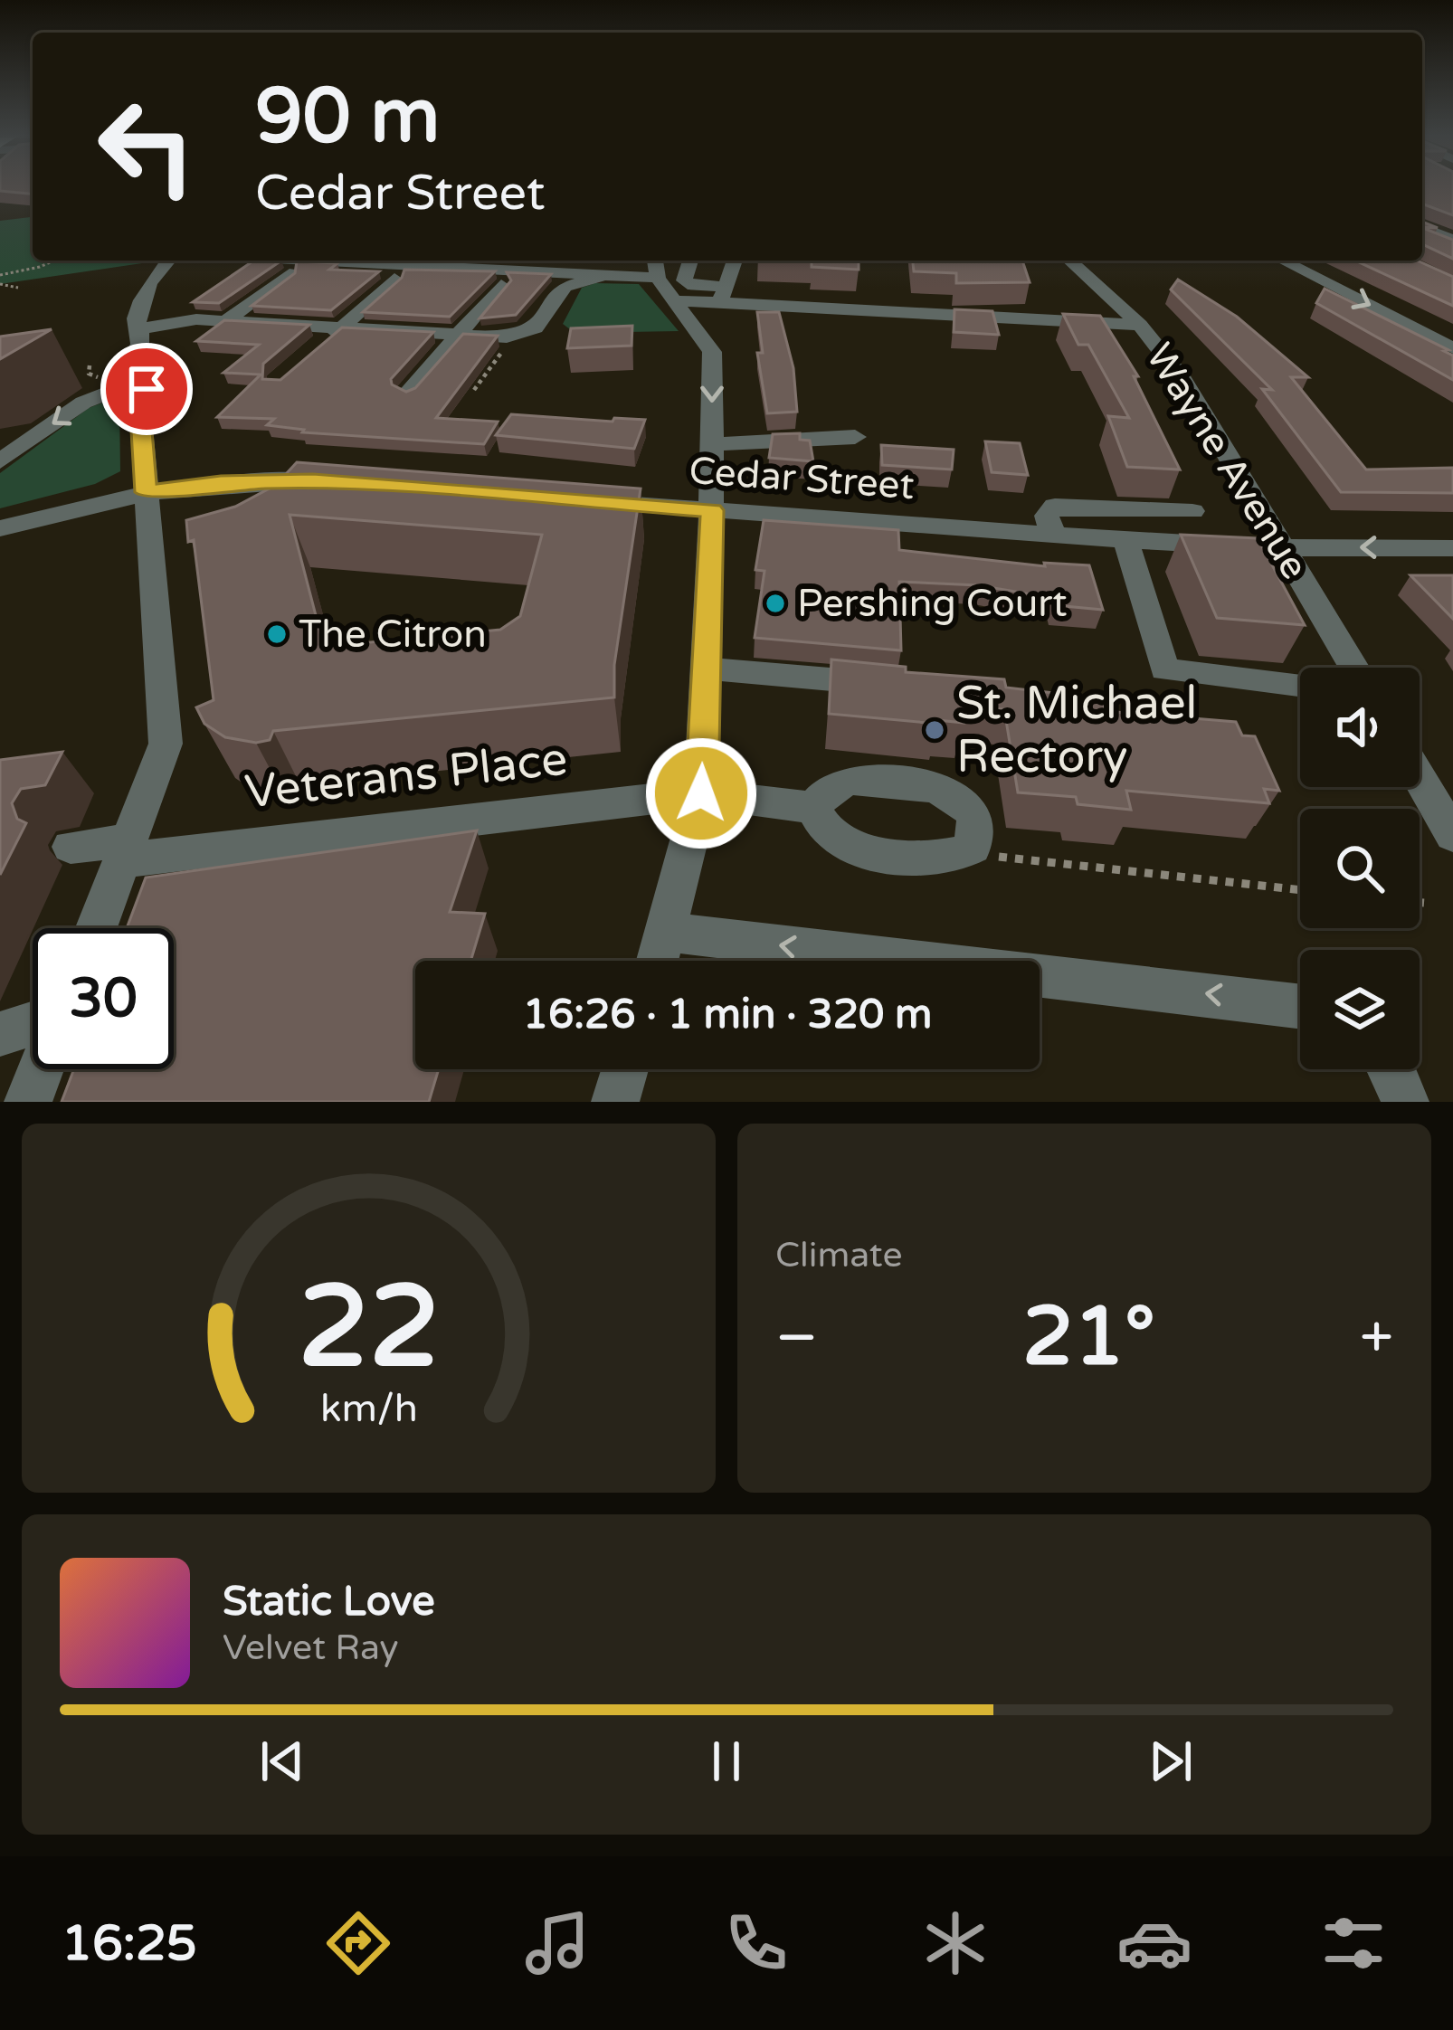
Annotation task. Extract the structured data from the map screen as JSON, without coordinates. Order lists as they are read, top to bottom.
{
  "streets": {
    "street": ["Wayne Avenue", "Cedar Street", "Veterans Place"]
  },
  "crossings": [
    ["Wayne Avenue", "Cedar Street"]
  ],
  "places": ["Pershing Court", "The Citron", "St. Michael Rectory"],
  "page": {
    "turn": ["90 m", "Cedar Street"],
    "limit": "30",
    "trip": "16:26 · 1 min · 320 m",
    "tile": "Climate",
    "heat": ["−", "21°", "+"],
    "song": ["Static Love", "Velvet Ray"],
    "tabs": "16:25",
    "gauge": ["22", "km/h"]
  }
}
